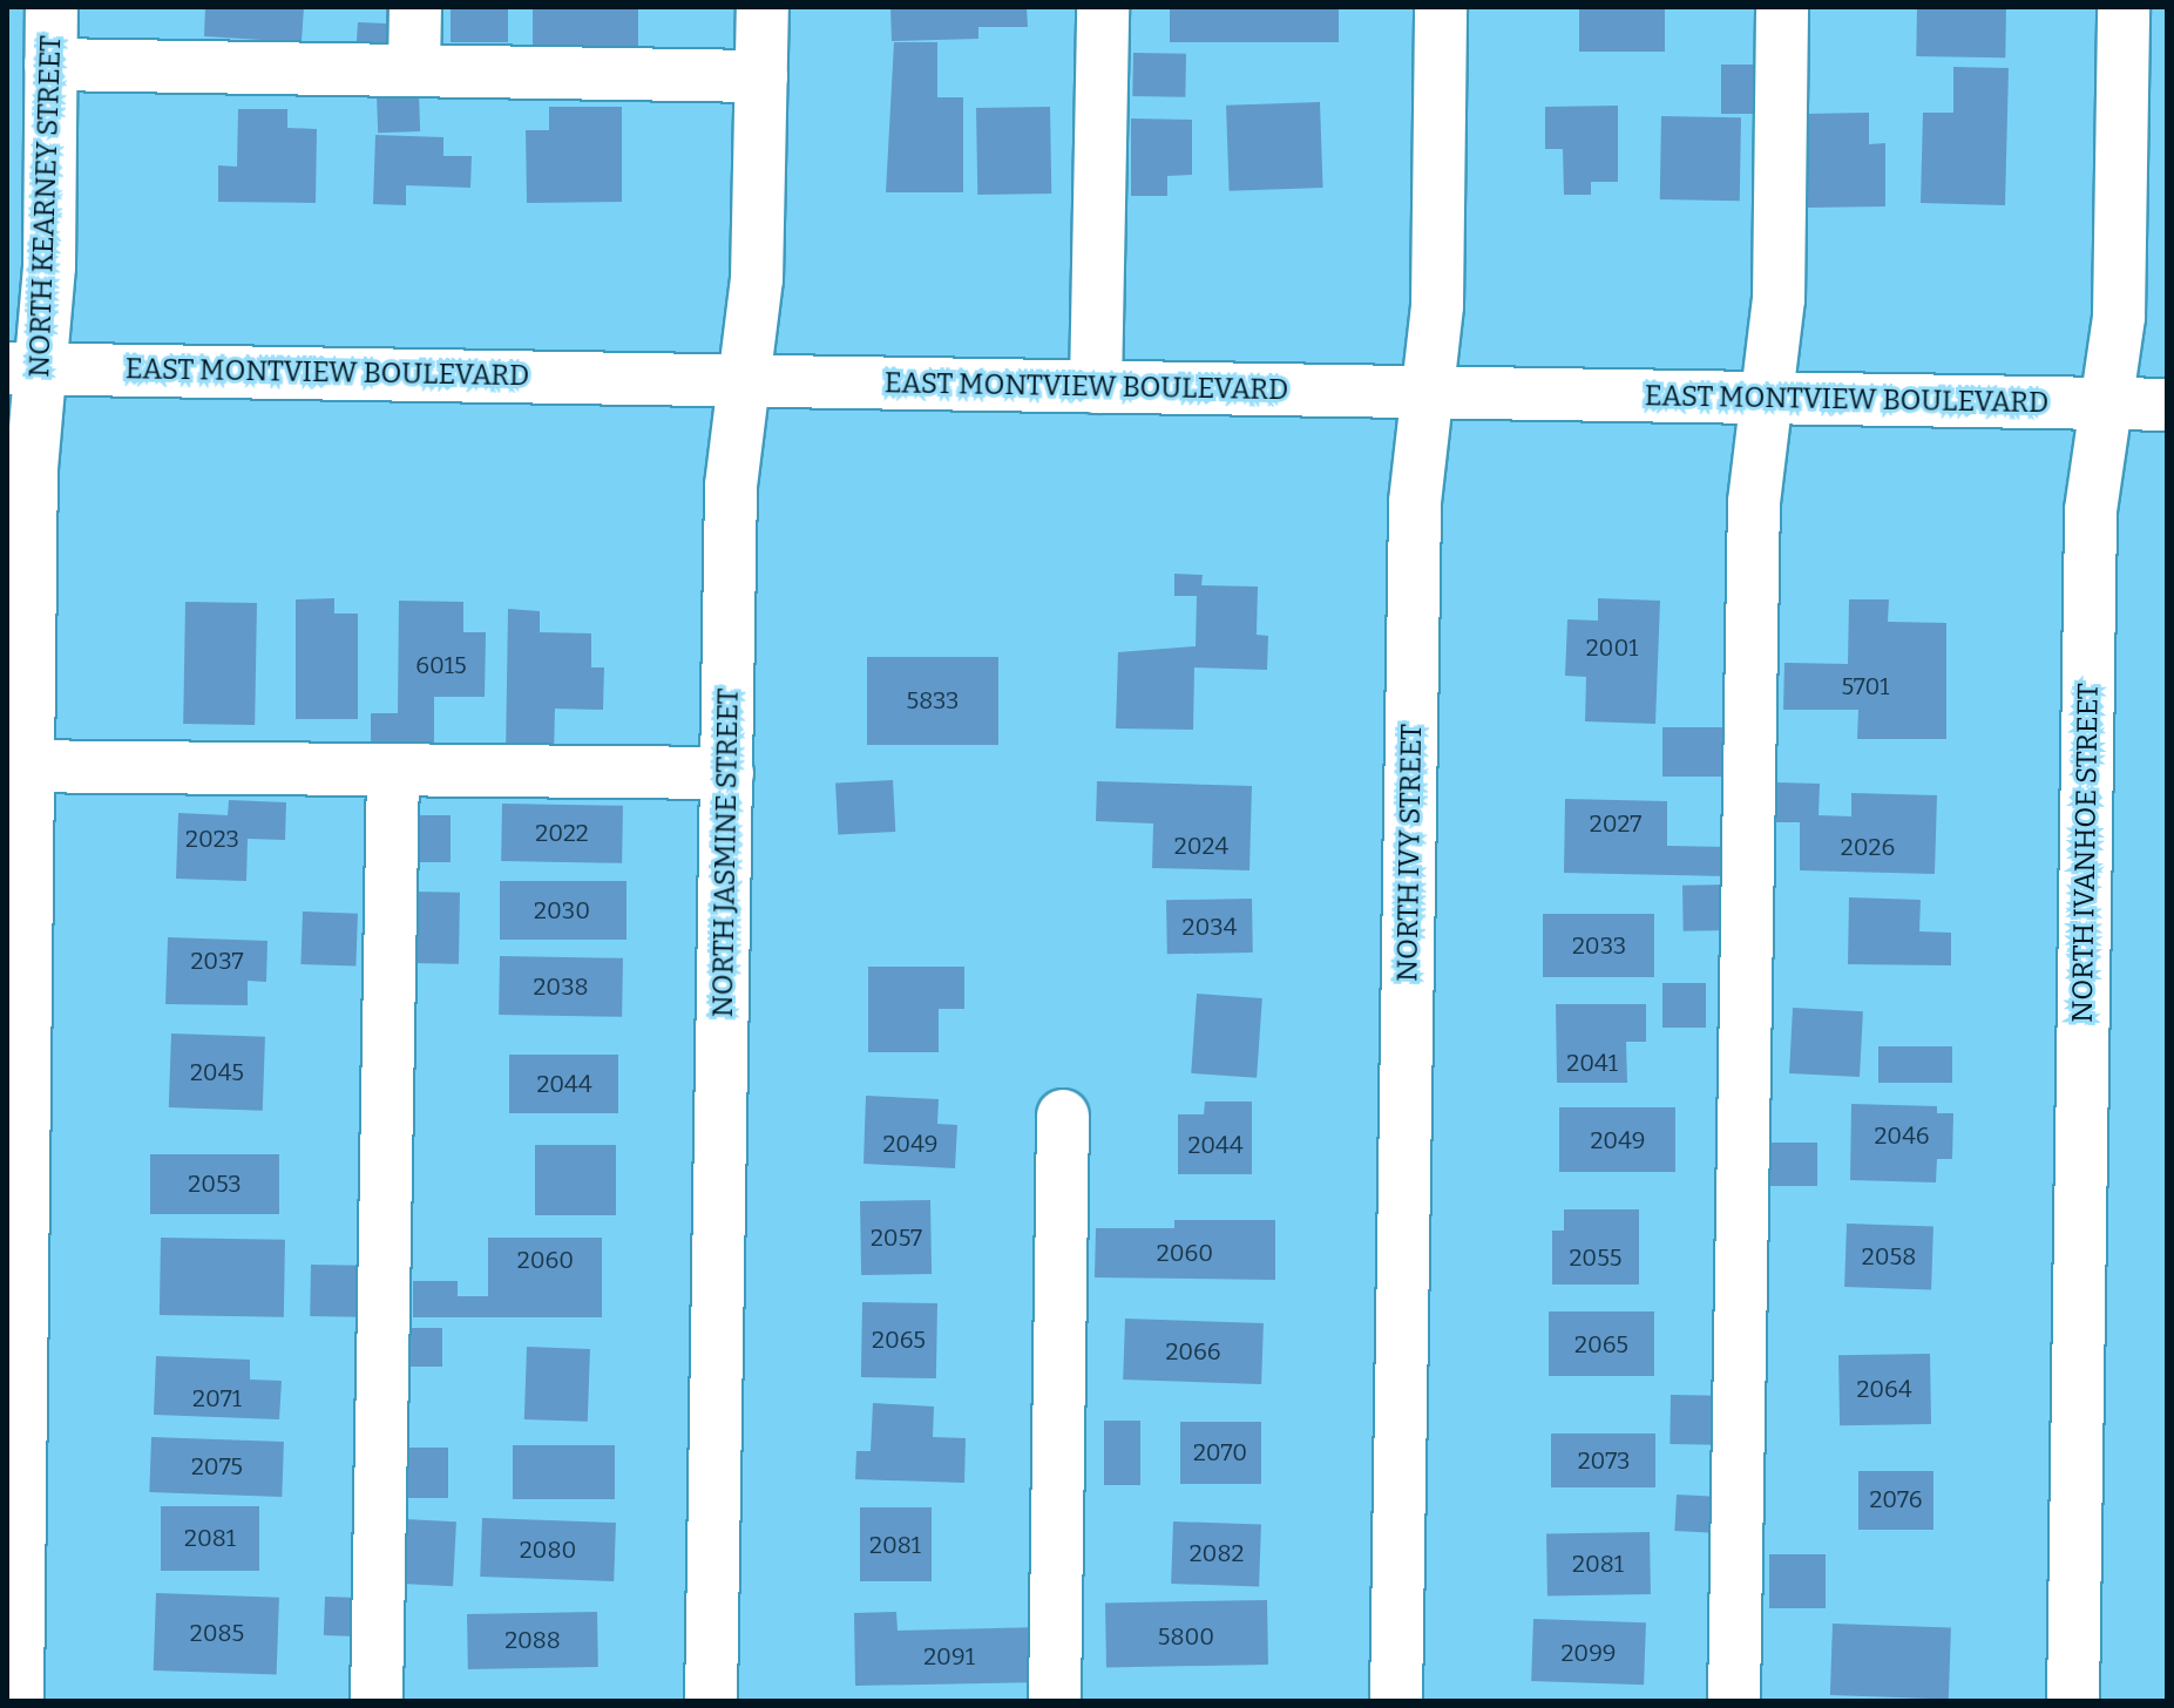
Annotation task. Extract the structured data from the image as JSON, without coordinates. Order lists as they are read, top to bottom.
{
  "streets": {
    "street": [
      "NORTH KEARNEY STREET",
      "EAST MONTVIEW BOULEVARD",
      "NORTH JASMINE STREET",
      "NORTH IVY STREET",
      "NORTH IVANHOE STREET"
    ]
  },
  "crossings": [
    ["NORTH KEARNEY STREET", "EAST MONTVIEW BOULEVARD"],
    ["EAST MONTVIEW BOULEVARD", "NORTH JASMINE STREET"],
    ["EAST MONTVIEW BOULEVARD", "NORTH IVY STREET"],
    ["EAST MONTVIEW BOULEVARD", "NORTH IVANHOE STREET"]
  ],
  "house_numbers": [
    "2001",
    "6015",
    "5701",
    "5833",
    "2027",
    "2022",
    "2023",
    "2024",
    "2026",
    "2030",
    "2034",
    "2033",
    "2037",
    "2038",
    "2041",
    "2045",
    "2044",
    "2046",
    "2049",
    "2049",
    "2044",
    "2053",
    "2057",
    "2060",
    "2058",
    "2055",
    "2060",
    "2065",
    "2065",
    "2066",
    "2064",
    "2071",
    "2070",
    "2073",
    "2075",
    "2076",
    "2081",
    "2081",
    "2080",
    "2082",
    "2081",
    "2085",
    "5800",
    "2088",
    "2099",
    "2091"
  ]
}
